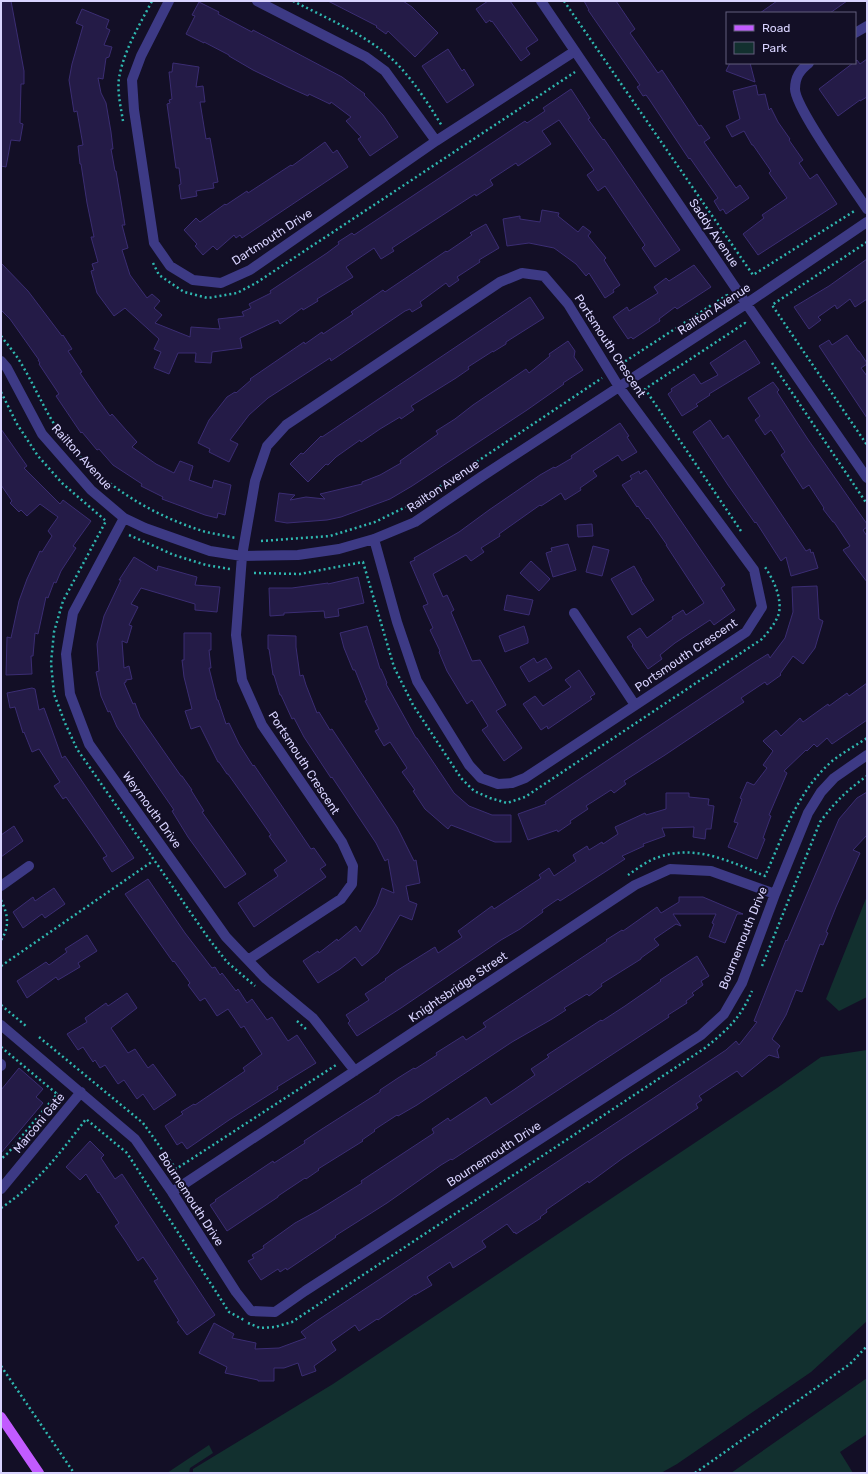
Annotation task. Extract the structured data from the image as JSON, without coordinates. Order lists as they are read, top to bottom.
{
  "streets": {
    "street": [
      "Saddy Avenue",
      "Dartmouth Drive",
      "Railton Avenue",
      "Portsmouth Crescent",
      "Weymouth Drive",
      "Bournemouth Drive",
      "Knightsbridge Street",
      "Marconi Gate"
    ]
  },
  "crossings": [
    ["Saddy Avenue", "Dartmouth Drive"],
    ["Saddy Avenue", "Railton Avenue"],
    ["Railton Avenue", "Portsmouth Crescent"],
    ["Railton Avenue", "Weymouth Drive"],
    ["Portsmouth Crescent", "Weymouth Drive"],
    ["Weymouth Drive", "Knightsbridge Street"],
    ["Bournemouth Drive", "Knightsbridge Street"],
    ["Bournemouth Drive", "Marconi Gate"]
  ],
  "legend": ["Road", "Park"]
}
